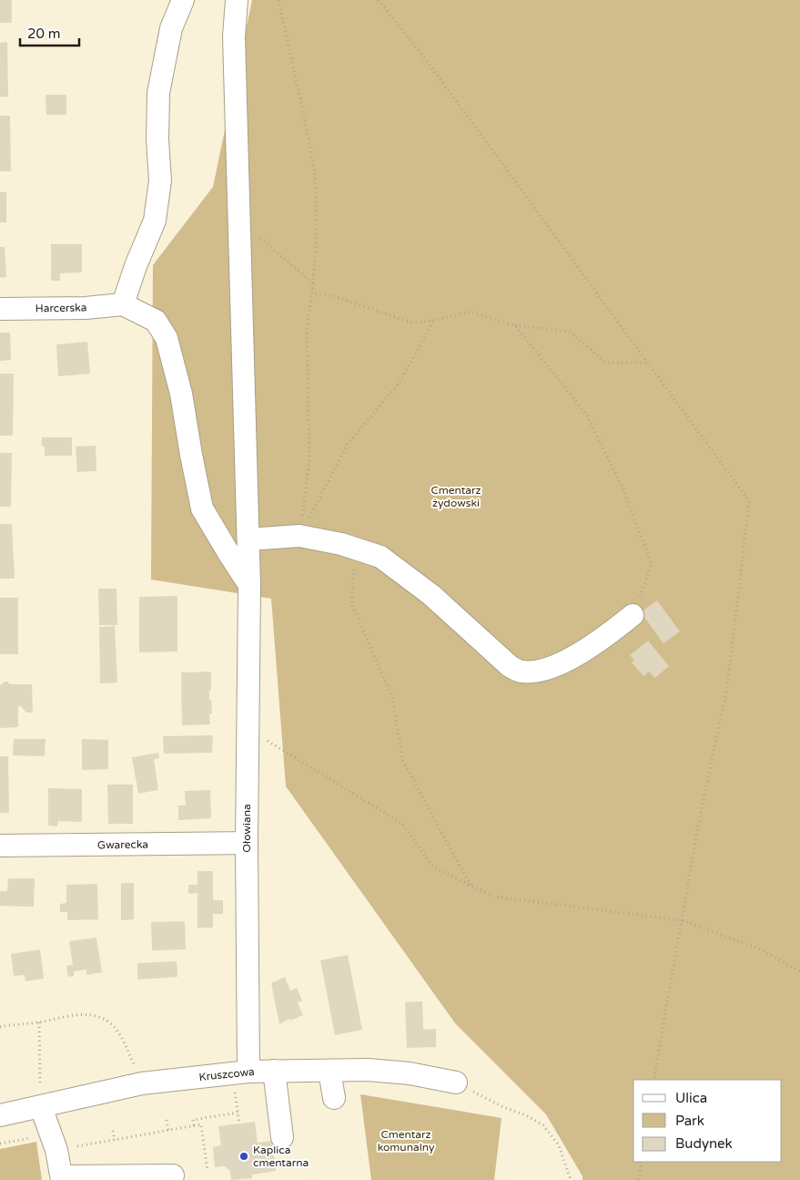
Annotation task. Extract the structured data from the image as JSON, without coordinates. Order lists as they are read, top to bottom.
{
  "streets": {
    "street": [
      "Harcerska",
      "Ołowiana",
      "Gwarecka",
      "Kruszcowa"
    ]
  },
  "crossings": [
    ["Ołowiana", "Gwarecka"],
    ["Ołowiana", "Kruszcowa"]
  ],
  "parks": ["Cmentarz żydowski", "Cmentarz komunalny"],
  "places": ["Kaplica cmentarna"],
  "legend": ["Ulica", "Park", "Budynek"],
  "scale_bar": "20 m"
}
